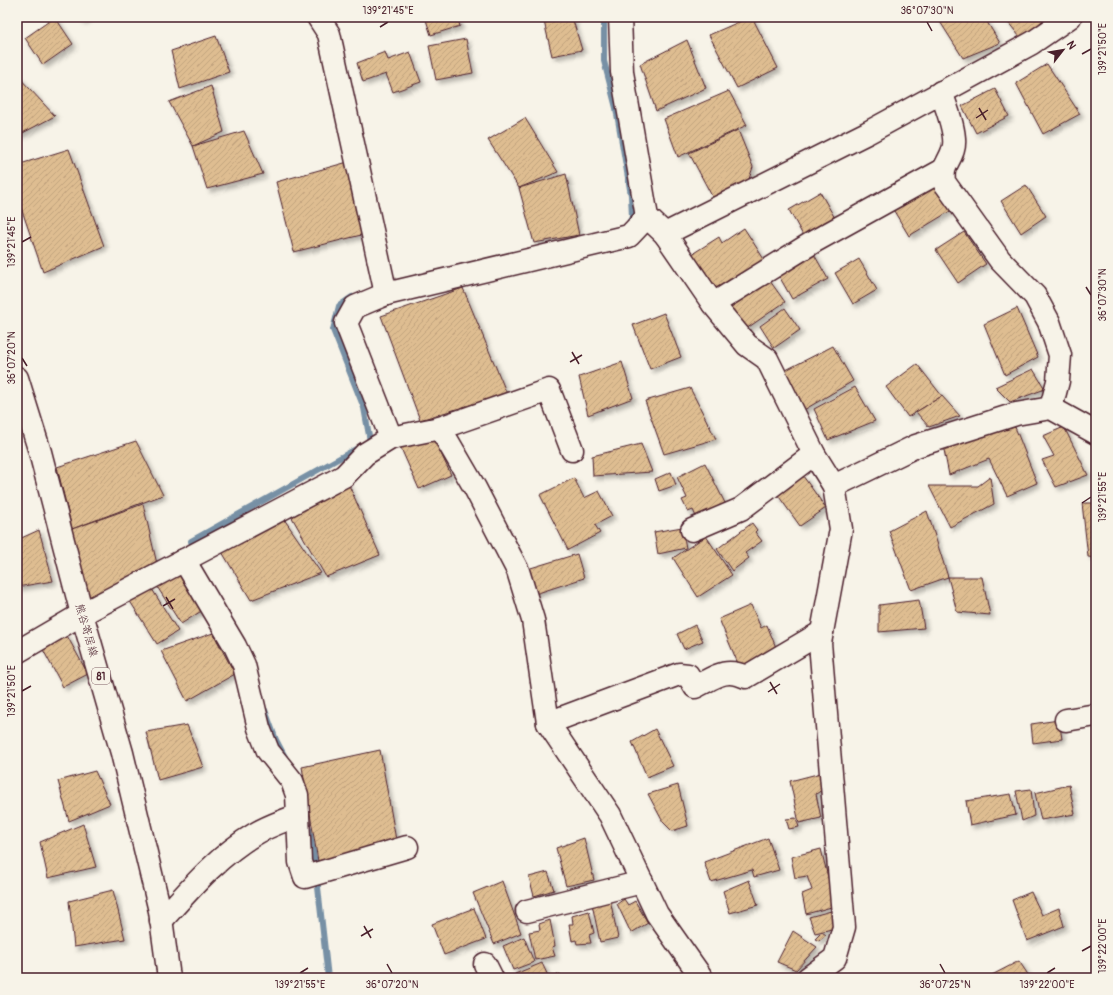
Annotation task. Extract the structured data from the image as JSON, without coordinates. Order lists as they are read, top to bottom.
{
  "streets": {
    "street": ["熊谷寄居線", "81"]
  },
  "north": "top right",
  "coordinates": [
    "139°21'45\"E",
    "36°07'30\"N",
    "139°21'50\"E",
    "36°07'20\"N",
    "139°21'55\"E",
    "139°22'00\"E",
    "36°07'25\"N"
  ]
}
